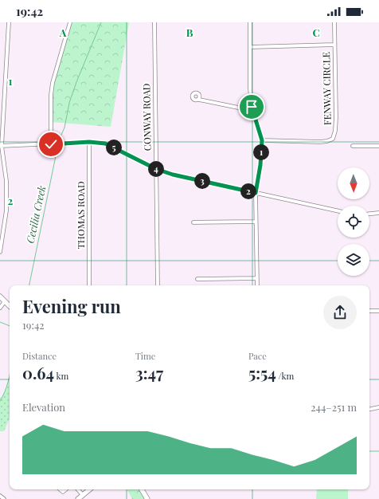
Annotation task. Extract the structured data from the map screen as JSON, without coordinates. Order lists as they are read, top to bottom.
{
  "streets": {
    "street": ["FENWAY CIRCLE", "CONWAY ROAD", "THOMAS ROAD"]
  },
  "water": ["Cecilia Creek"],
  "north": "bottom",
  "page": {
    "status": "19:42",
    "pins": [
      "5",
      "1",
      "4",
      "3",
      "2"
    ],
    "heading": ["Evening run", "19:42"],
    "stats": [
      ["Distance", "0.64 km"],
      ["Time", "3:47"],
      ["Pace", "5:54 /km"]
    ],
    "chart": ["Elevation", "244–251 m"]
  },
  "grid": {
    "columns": ["A", "B", "C"],
    "rows": ["1", "2"]
  }
}
